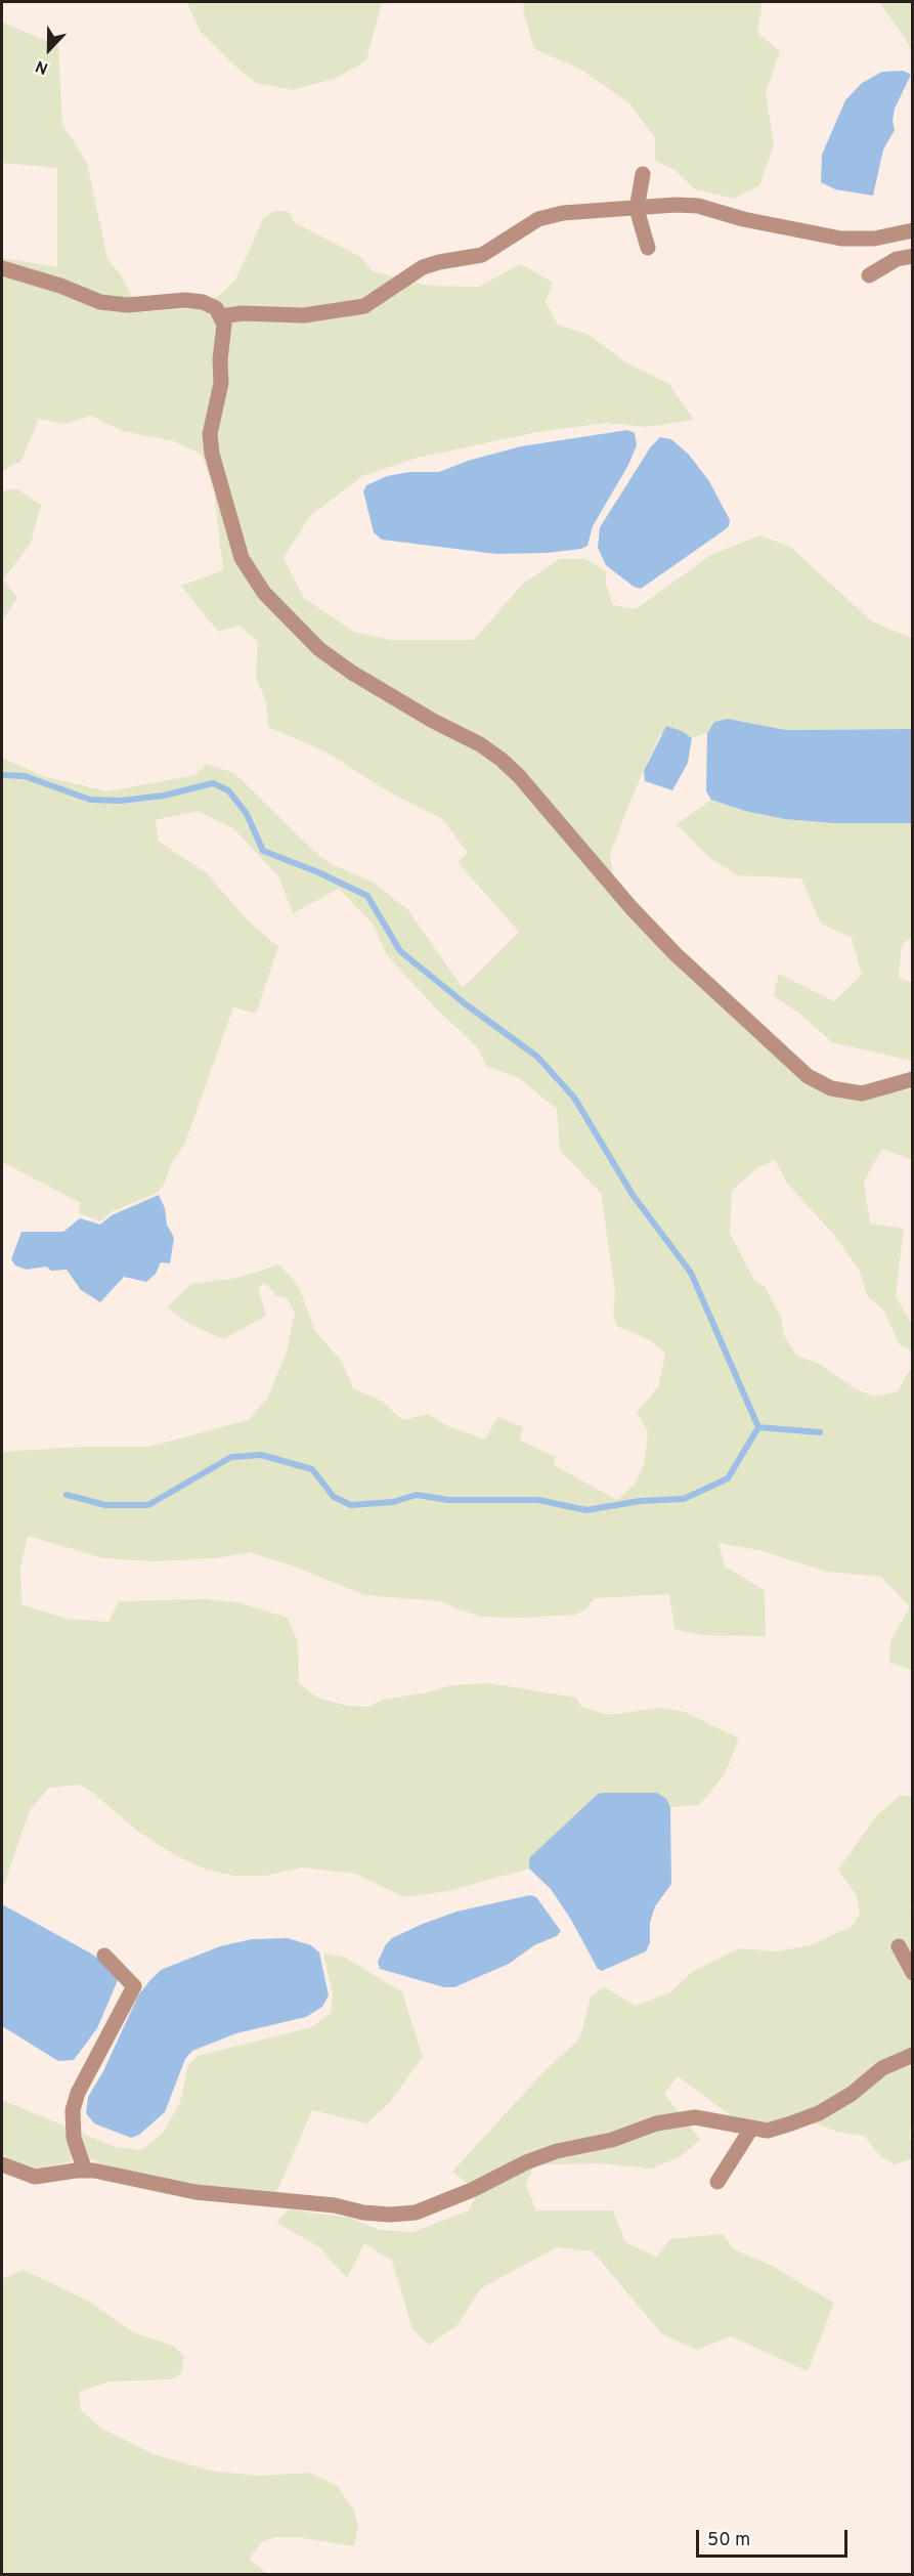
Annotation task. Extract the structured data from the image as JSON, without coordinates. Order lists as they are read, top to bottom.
{
  "scale_bar": "50 m",
  "north": "bottom"
}
